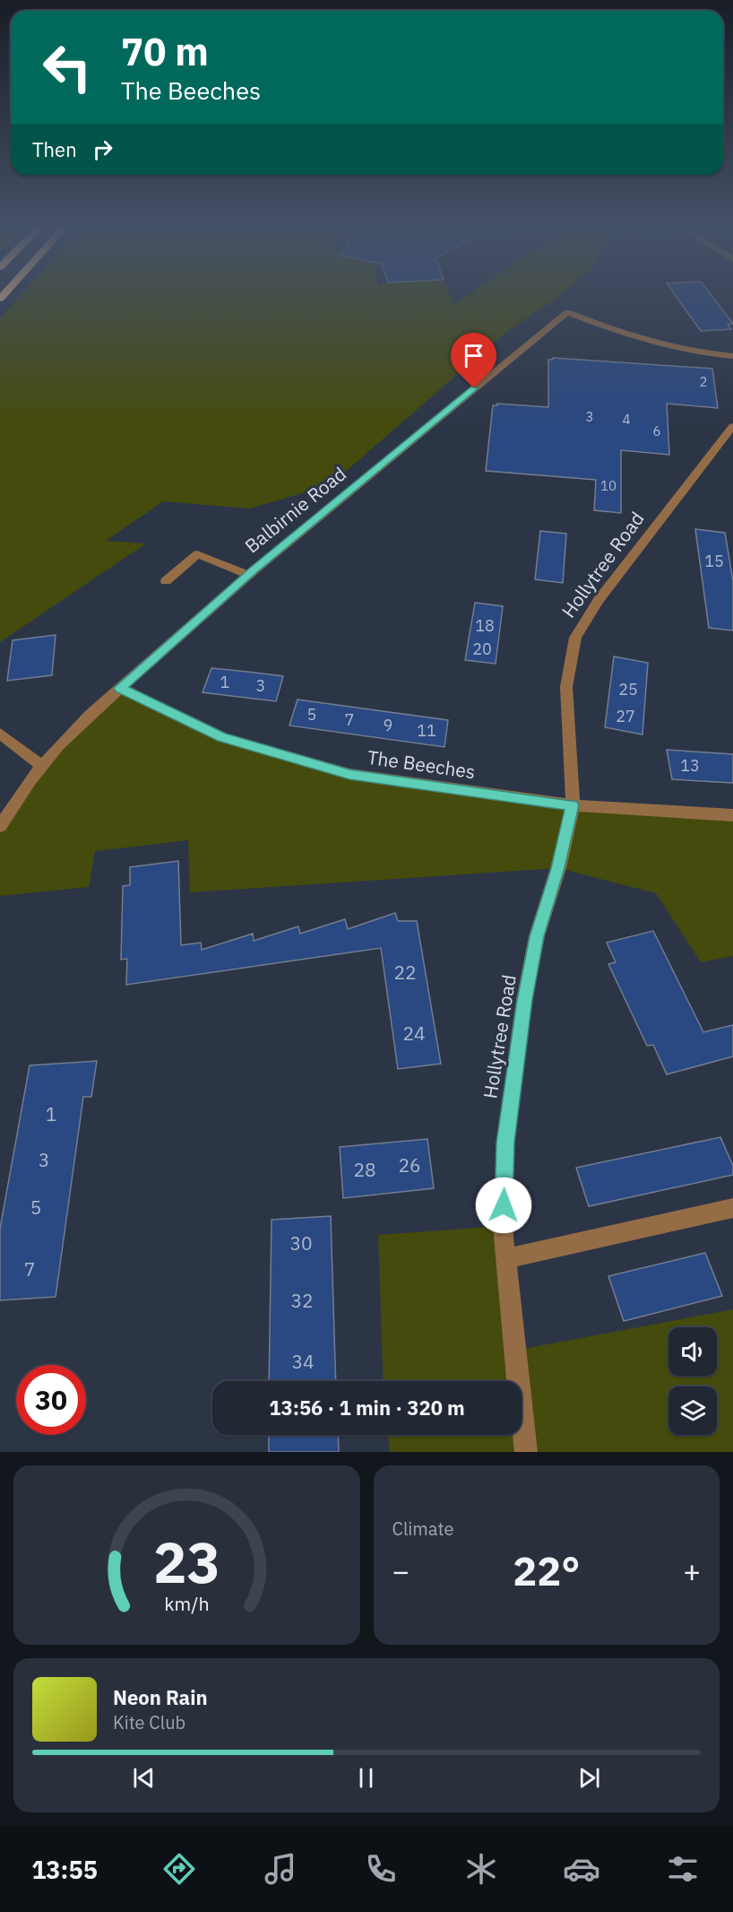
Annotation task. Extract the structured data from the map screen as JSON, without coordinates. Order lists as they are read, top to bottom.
{
  "streets": {
    "street": ["Balbirnie Road", "Hollytree Road", "The Beeches"]
  },
  "crossings": [
    ["Balbirnie Road", "The Beeches"],
    ["Hollytree Road", "The Beeches"]
  ],
  "house_numbers": [
    "2",
    "3",
    "4",
    "6",
    "10",
    "15",
    "18",
    "20",
    "1",
    "3",
    "25",
    "5",
    "27",
    "7",
    "9",
    "11",
    "13",
    "22",
    "24",
    "1",
    "3",
    "26",
    "28",
    "5",
    "30",
    "7",
    "32",
    "34"
  ],
  "page": {
    "turn": ["70 m", "The Beeches"],
    "then": "Then",
    "limit": "30",
    "trip": "13:56 · 1 min · 320 m",
    "tile": "Climate",
    "heat": ["−", "22°", "+"],
    "song": ["Neon Rain", "Kite Club"],
    "tabs": "13:55",
    "gauge": ["23", "km/h"]
  }
}
